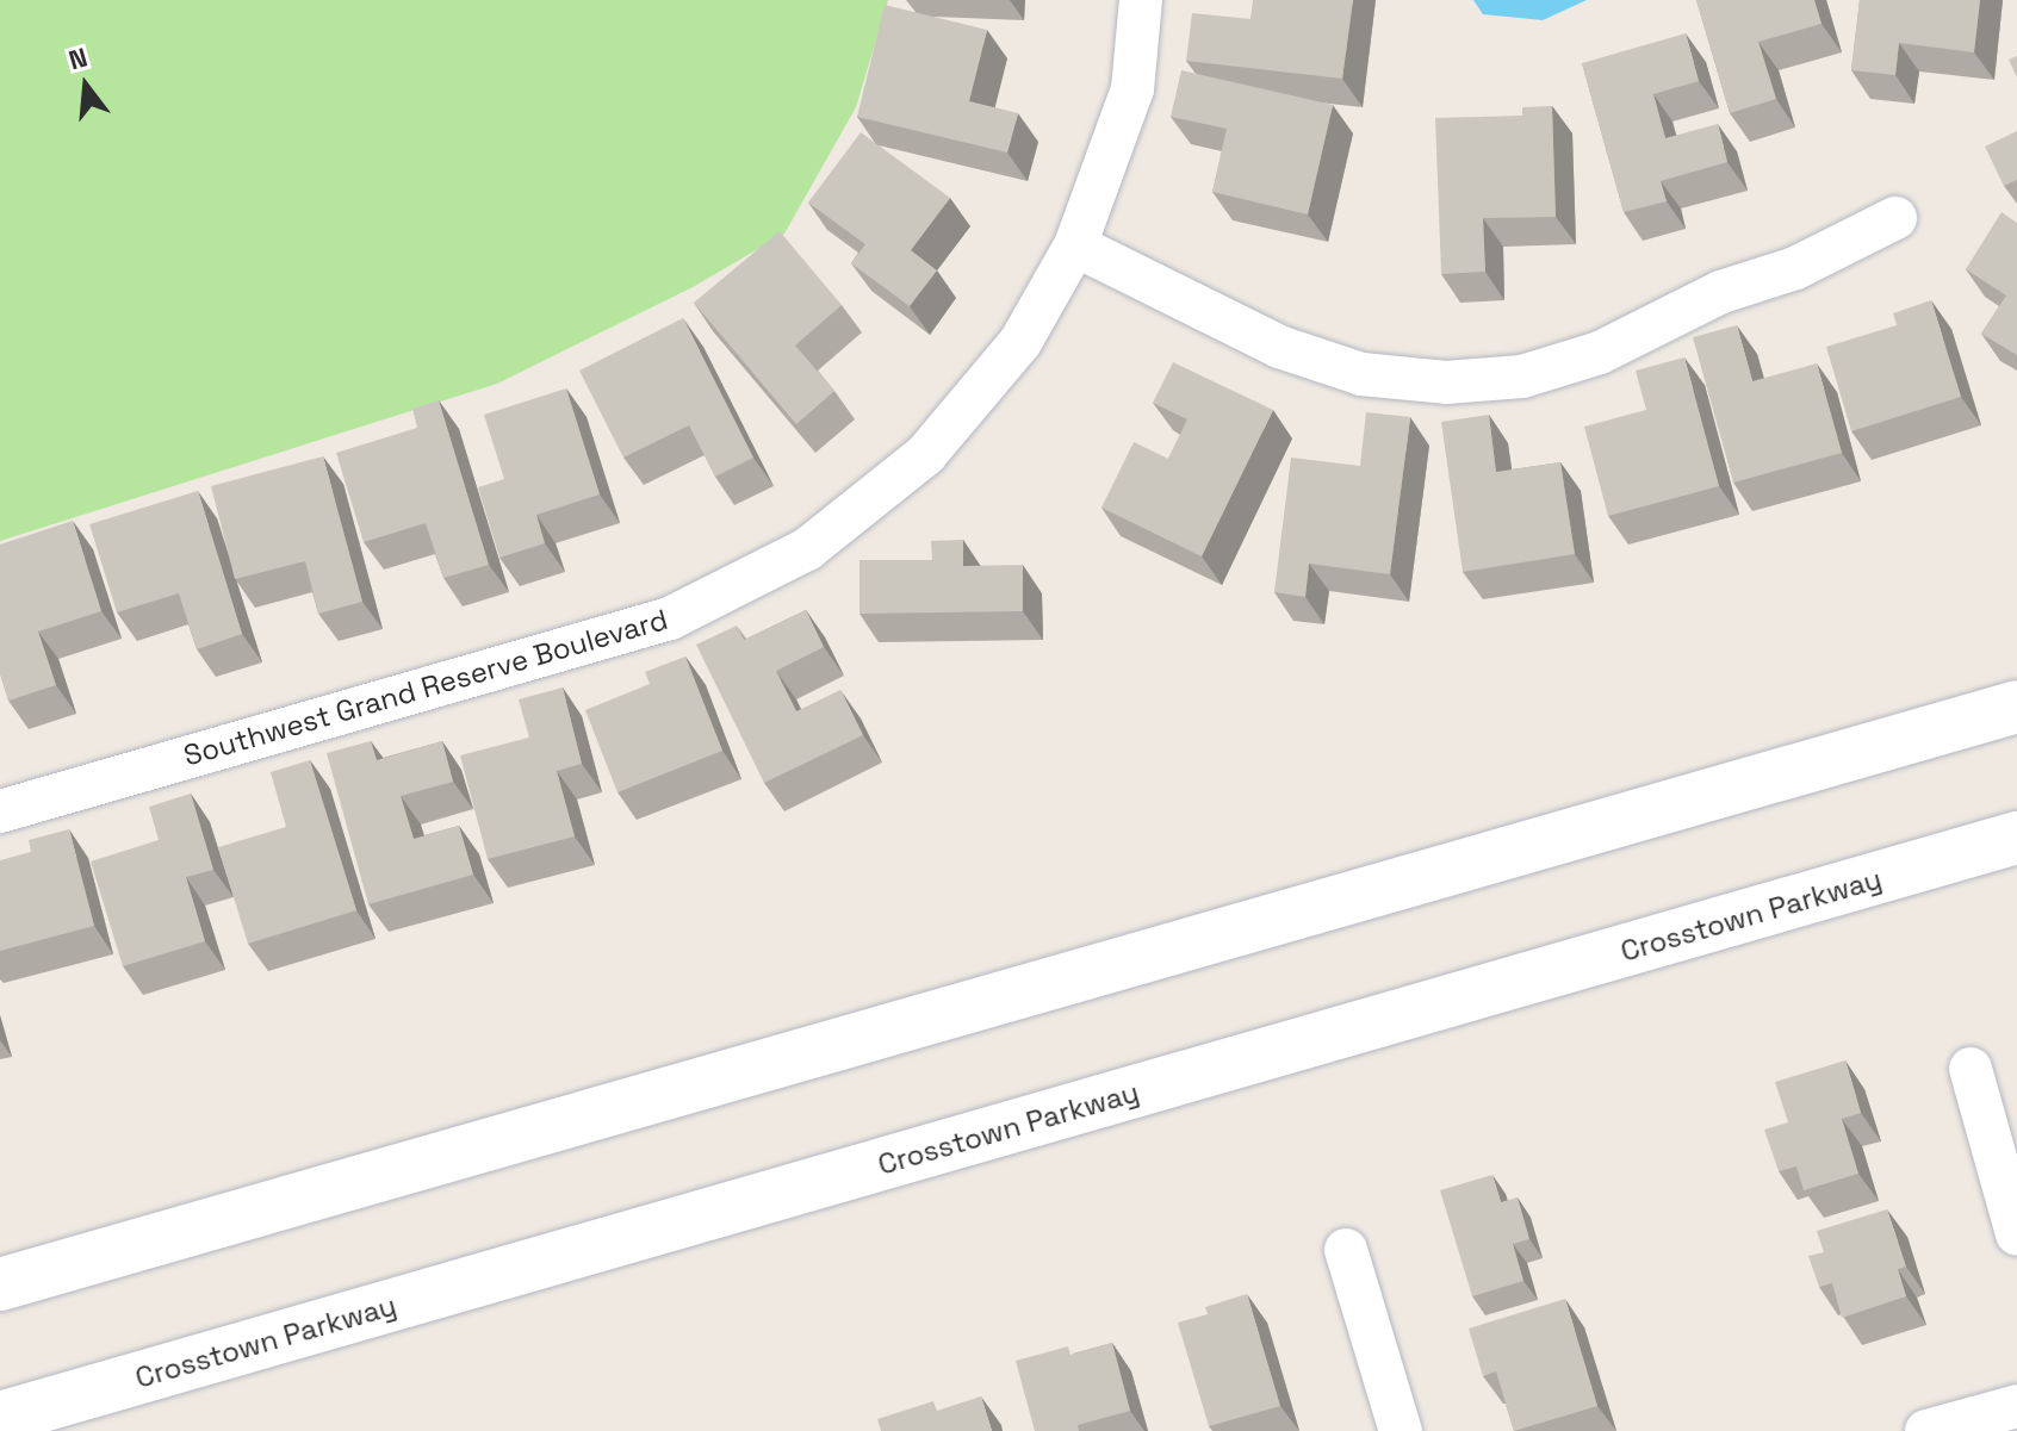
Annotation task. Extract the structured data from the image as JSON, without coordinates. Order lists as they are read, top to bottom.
{
  "streets": {
    "main road": ["Crosstown Parkway"],
    "street": ["Southwest Grand Reserve Boulevard"]
  },
  "north": "top"
}
